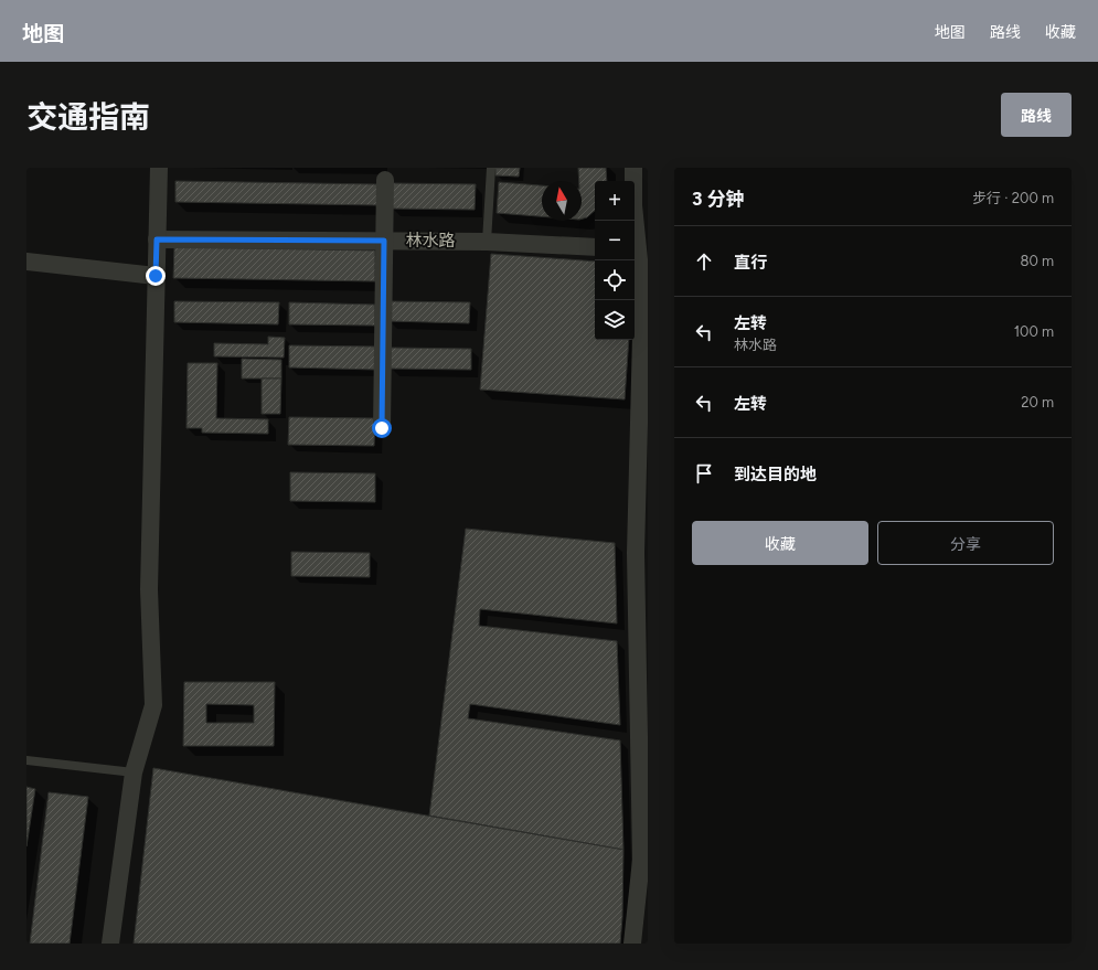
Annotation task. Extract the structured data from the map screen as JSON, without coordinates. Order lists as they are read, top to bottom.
{
  "streets": {
    "street": ["林水路"]
  },
  "north": "top",
  "page": {
    "header": "地图",
    "nav": ["地图", "路线", "收藏"],
    "title": "交通指南",
    "buttons": [
      "路线",
      ["收藏", "分享"]
    ],
    "heading": ["3 分钟", "步行 · 200 m"],
    "map_buttons": ["+", "−"],
    "list": [
      ["直行", "80 m"],
      ["左转", "林水路", "100 m"],
      ["左转", "20 m"],
      "到达目的地"
    ]
  }
}
